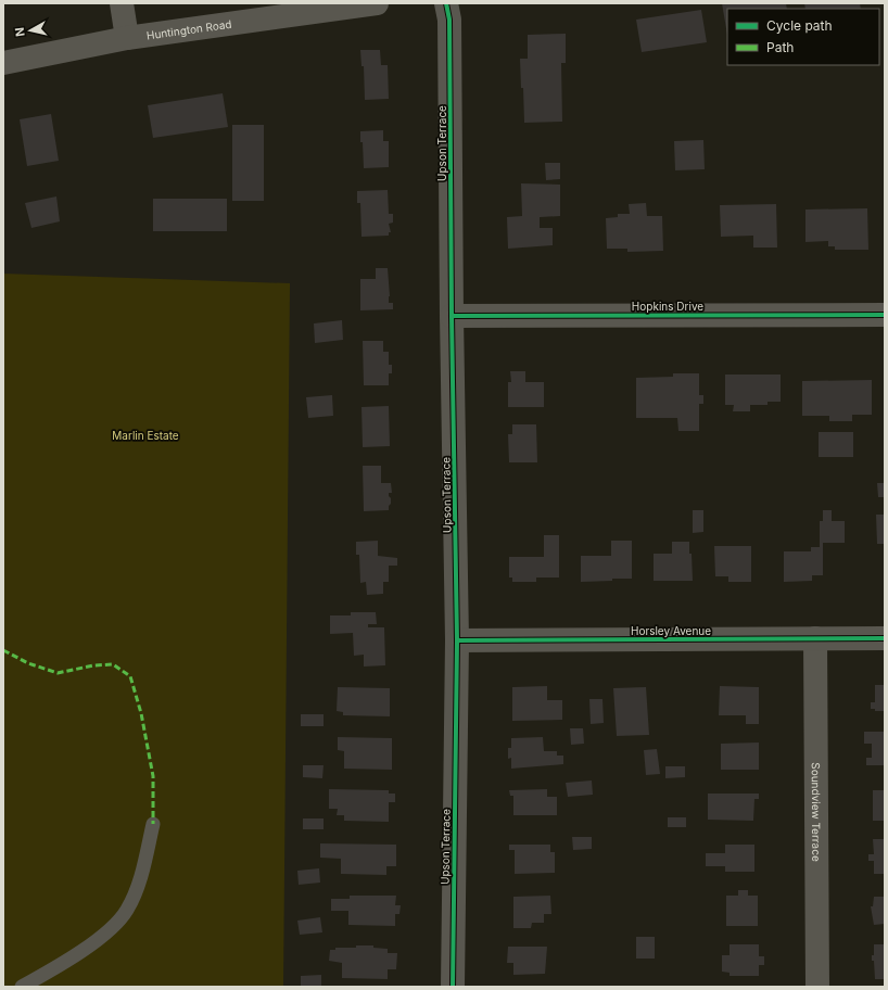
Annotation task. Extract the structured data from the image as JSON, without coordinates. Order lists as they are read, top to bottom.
{
  "streets": {
    "street": [
      "Huntington Road",
      "Upson Terrace",
      "Hopkins Drive",
      "Horsley Avenue",
      "Soundview Terrace"
    ]
  },
  "crossings": [
    ["Upson Terrace", "Hopkins Drive"],
    ["Upson Terrace", "Horsley Avenue"],
    ["Horsley Avenue", "Soundview Terrace"]
  ],
  "parks": ["Marlin Estate"],
  "legend": ["Cycle path", "Path"],
  "north": "left"
}
